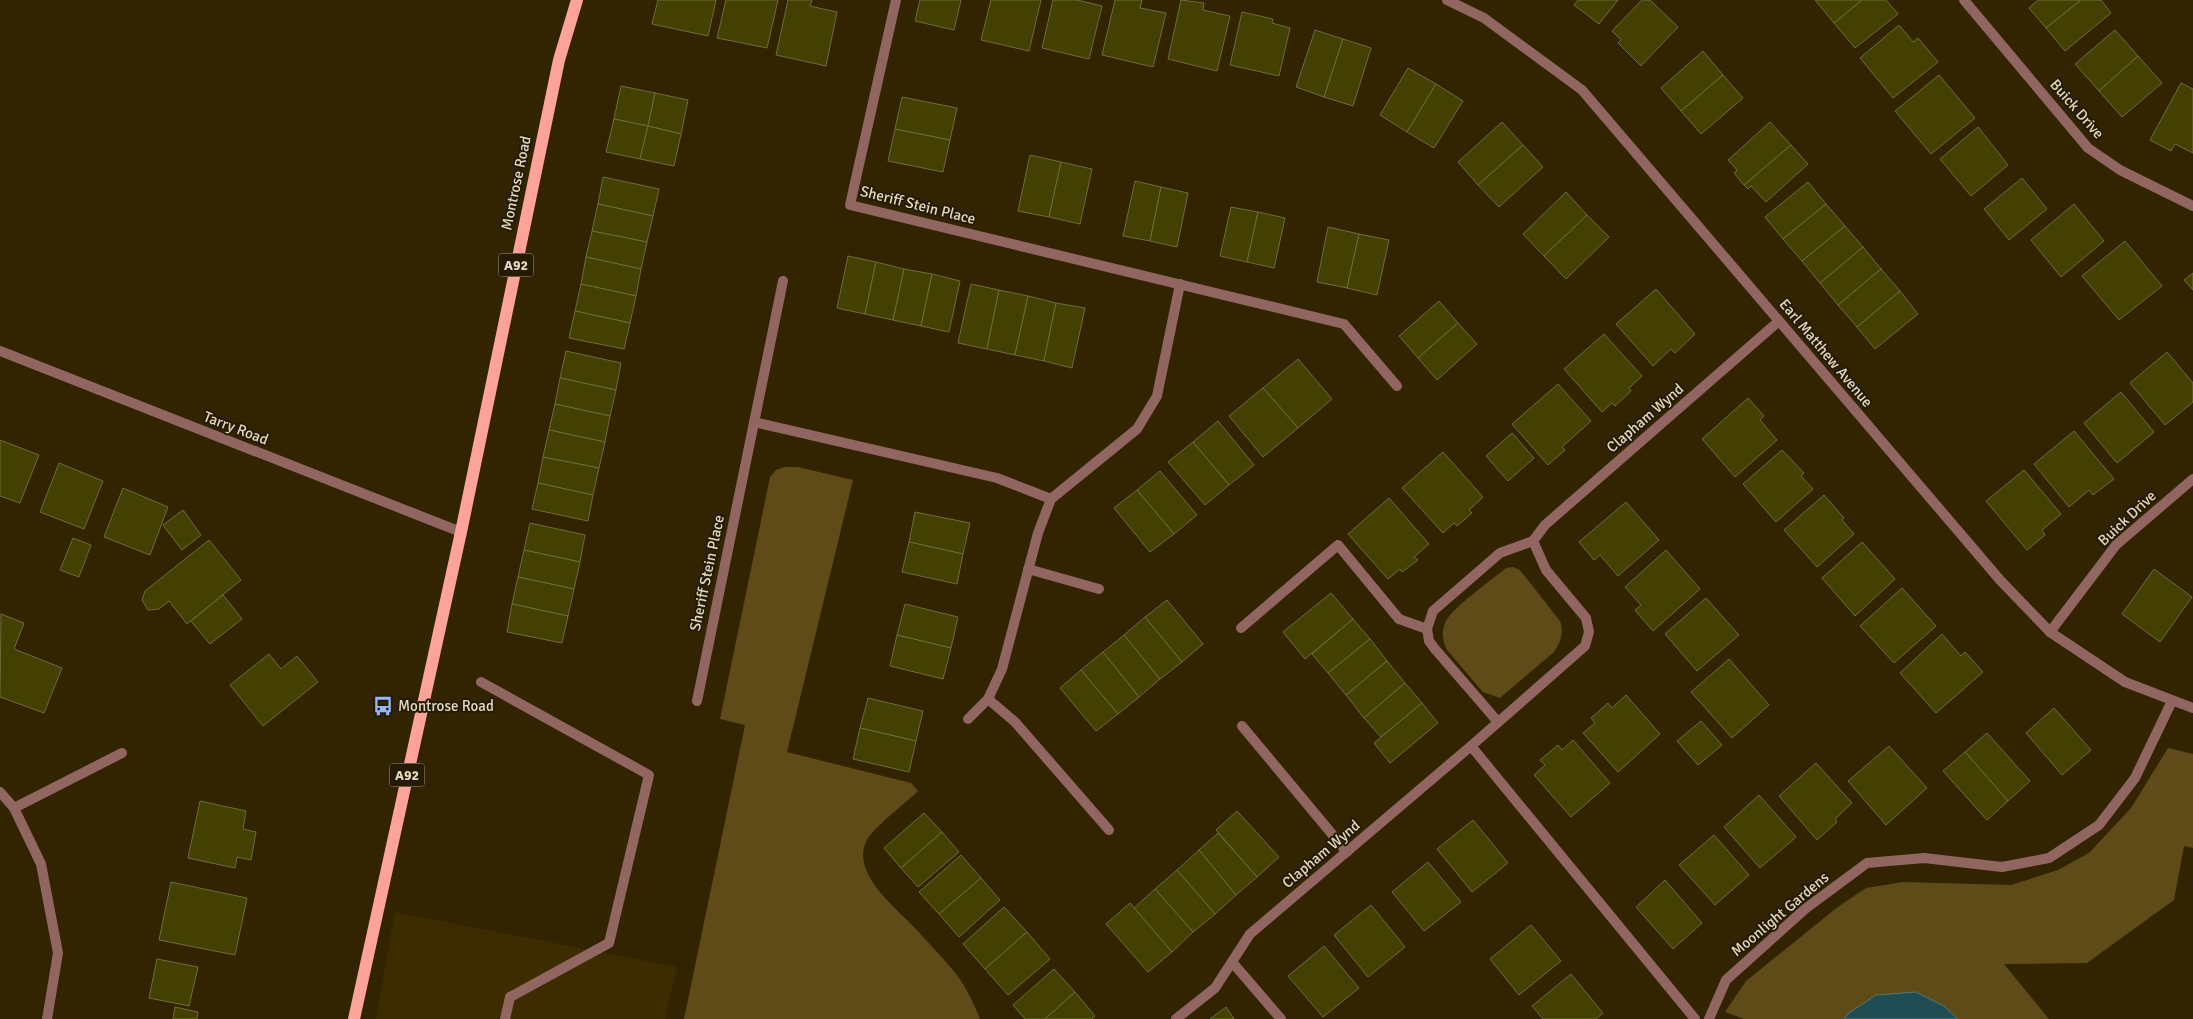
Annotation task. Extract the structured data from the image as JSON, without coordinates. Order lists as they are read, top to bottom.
{
  "streets": {
    "main road": ["Montrose Road", "A92"],
    "street": [
      "Buick Drive",
      "Sheriff Stein Place",
      "Earl Matthew Avenue",
      "Clapham Wynd",
      "Tarry Road",
      "Moonlight Gardens"
    ]
  },
  "crossings": [
    ["Buick Drive", "Earl Matthew Avenue"],
    ["Montrose Road", "Tarry Road"],
    ["Earl Matthew Avenue", "Clapham Wynd"],
    ["Earl Matthew Avenue", "Moonlight Gardens"]
  ],
  "places": {
    "bus stop": ["Montrose Road"]
  }
}
